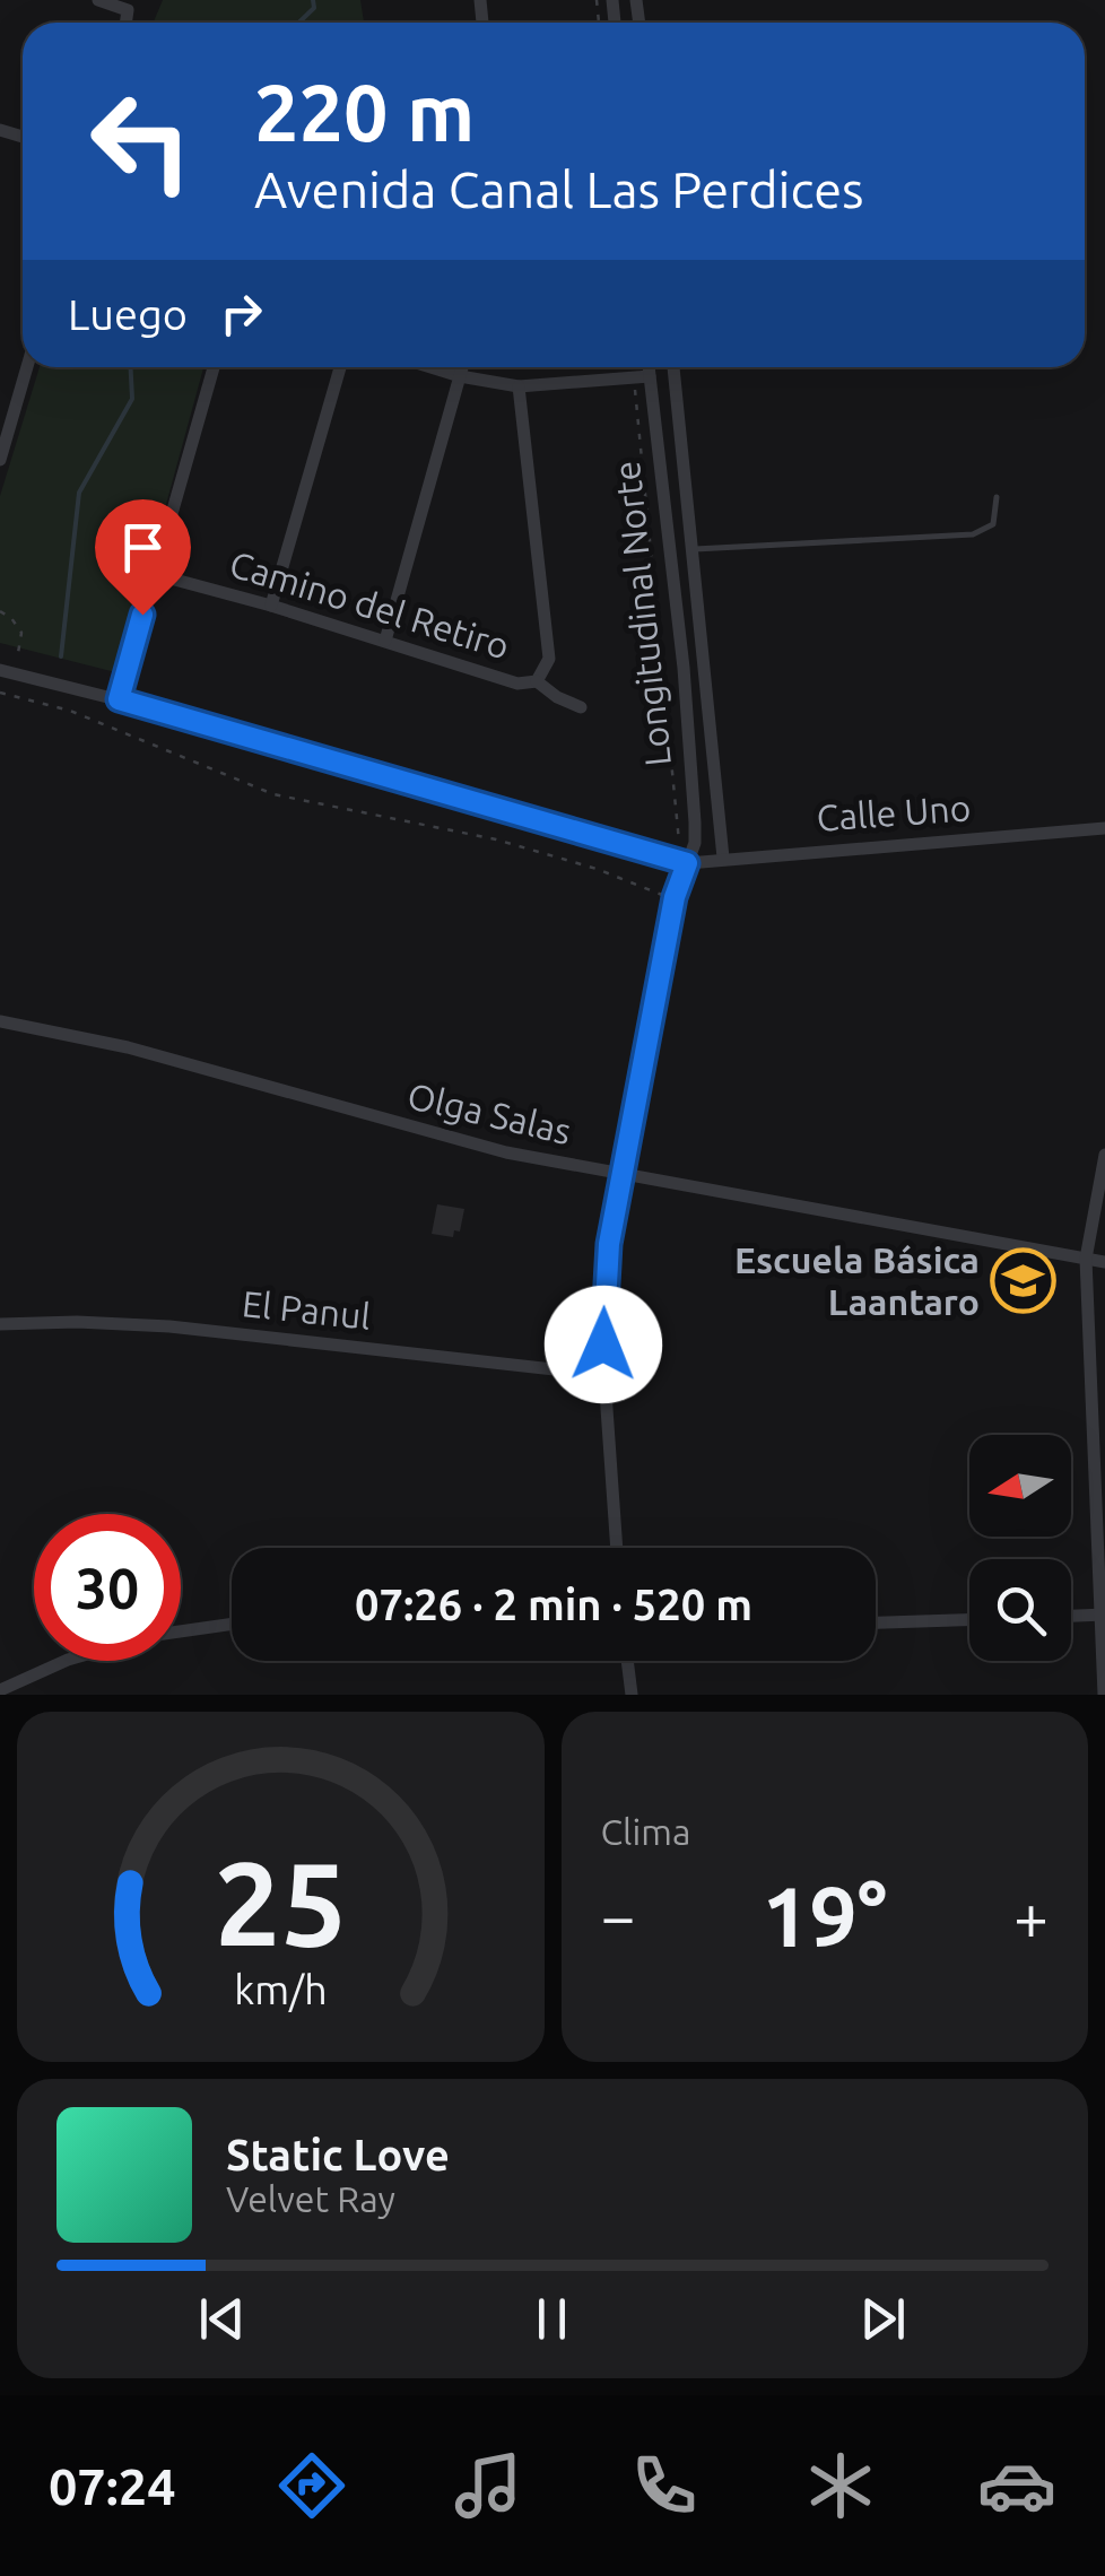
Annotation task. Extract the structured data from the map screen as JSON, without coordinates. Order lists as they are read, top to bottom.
{
  "streets": {
    "street": [
      "Camino del Retiro",
      "Longitudinal Norte",
      "Calle Uno",
      "Olga Salas",
      "El Panul"
    ]
  },
  "crossings": [
    ["Longitudinal Norte", "Calle Uno"],
    ["Longitudinal Norte", "Olga Salas"],
    ["Longitudinal Norte", "El Panul"]
  ],
  "places": {
    "school or university": ["Escuela Básica Laantaro"]
  },
  "north": "left",
  "page": {
    "turn": ["220 m", "Avenida Canal Las Perdices"],
    "then": "Luego",
    "limit": "30",
    "trip": "07:26 · 2 min · 520 m",
    "tile": "Clima",
    "heat": ["−", "19°", "+"],
    "song": ["Static Love", "Velvet Ray"],
    "tabs": "07:24",
    "gauge": ["25", "km/h"]
  }
}
